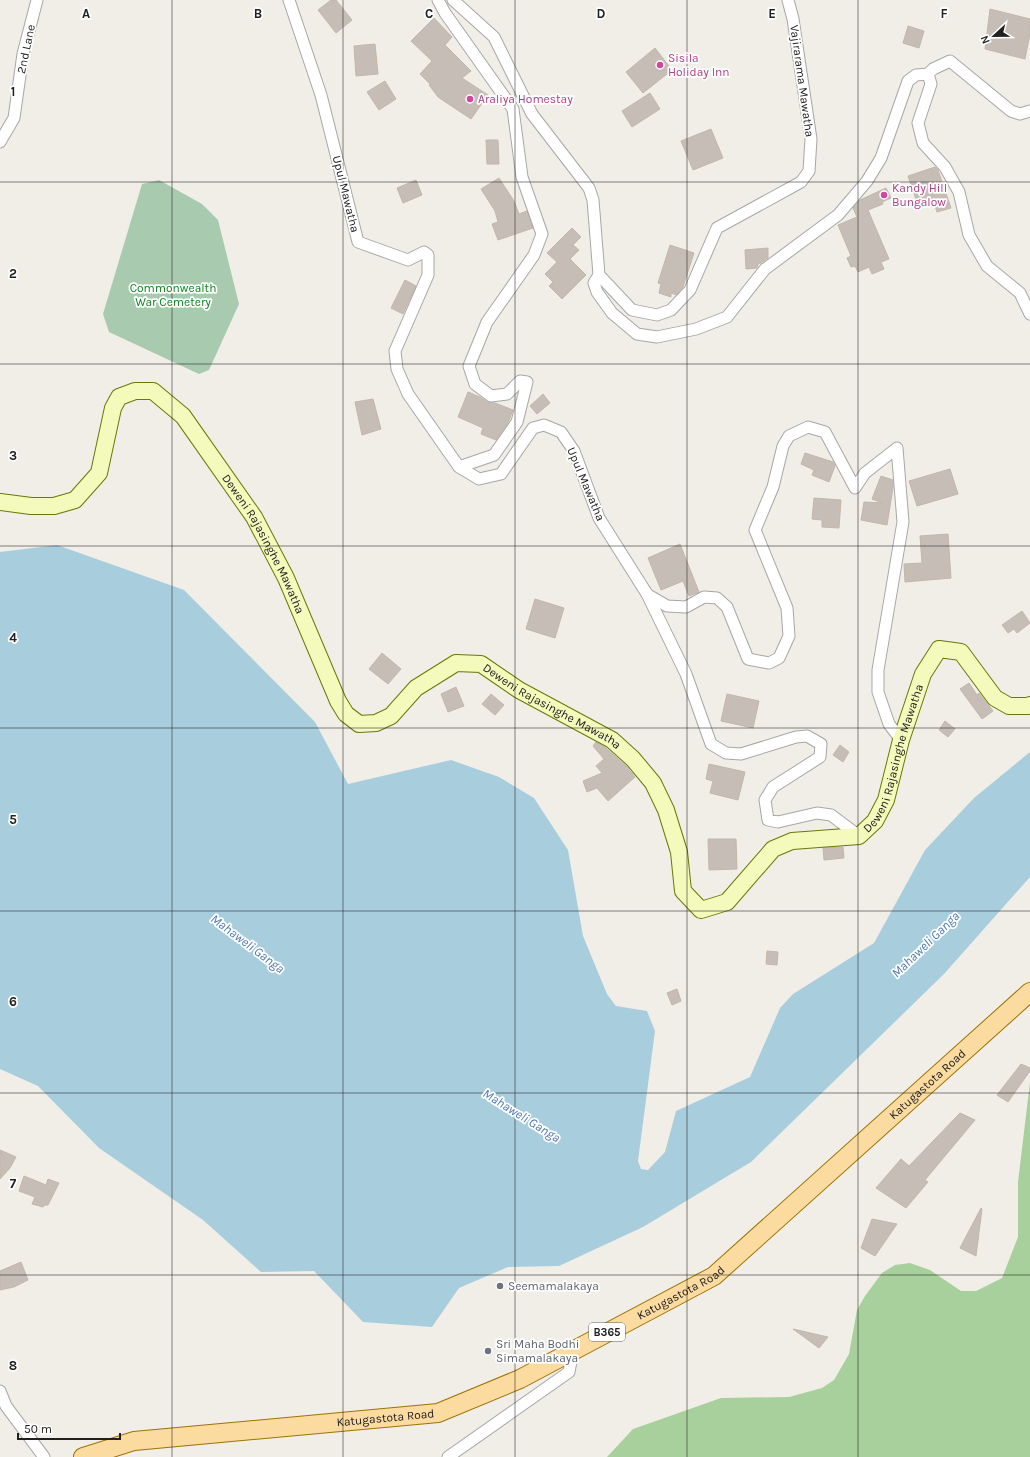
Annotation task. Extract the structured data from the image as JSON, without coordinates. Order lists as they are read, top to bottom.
{
  "streets": {
    "main road": ["Katugastota Road", "B365"],
    "street": [
      "2nd Lane",
      "Vajirarama Mawatha",
      "Upul Mawatha",
      "Deweni Rajasinghe Mawatha"
    ]
  },
  "crossings": [
    ["Upul Mawatha", "Deweni Rajasinghe Mawatha"]
  ],
  "water": ["Mahaweli Ganga"],
  "parks": ["Commonwealth War Cemetery"],
  "places": [
    "Sisila Holiday Inn",
    "Araliya Homestay",
    "Kandy Hill Bungalow",
    "Seemamalakaya",
    "Sri Maha Bodhi Simamalakaya"
  ],
  "scale_bar": "50 m",
  "north": "left",
  "grid": {
    "columns": [
      "A",
      "B",
      "C",
      "D",
      "E",
      "F"
    ],
    "rows": [
      "1",
      "2",
      "3",
      "4",
      "5",
      "6",
      "7",
      "8"
    ]
  }
}
